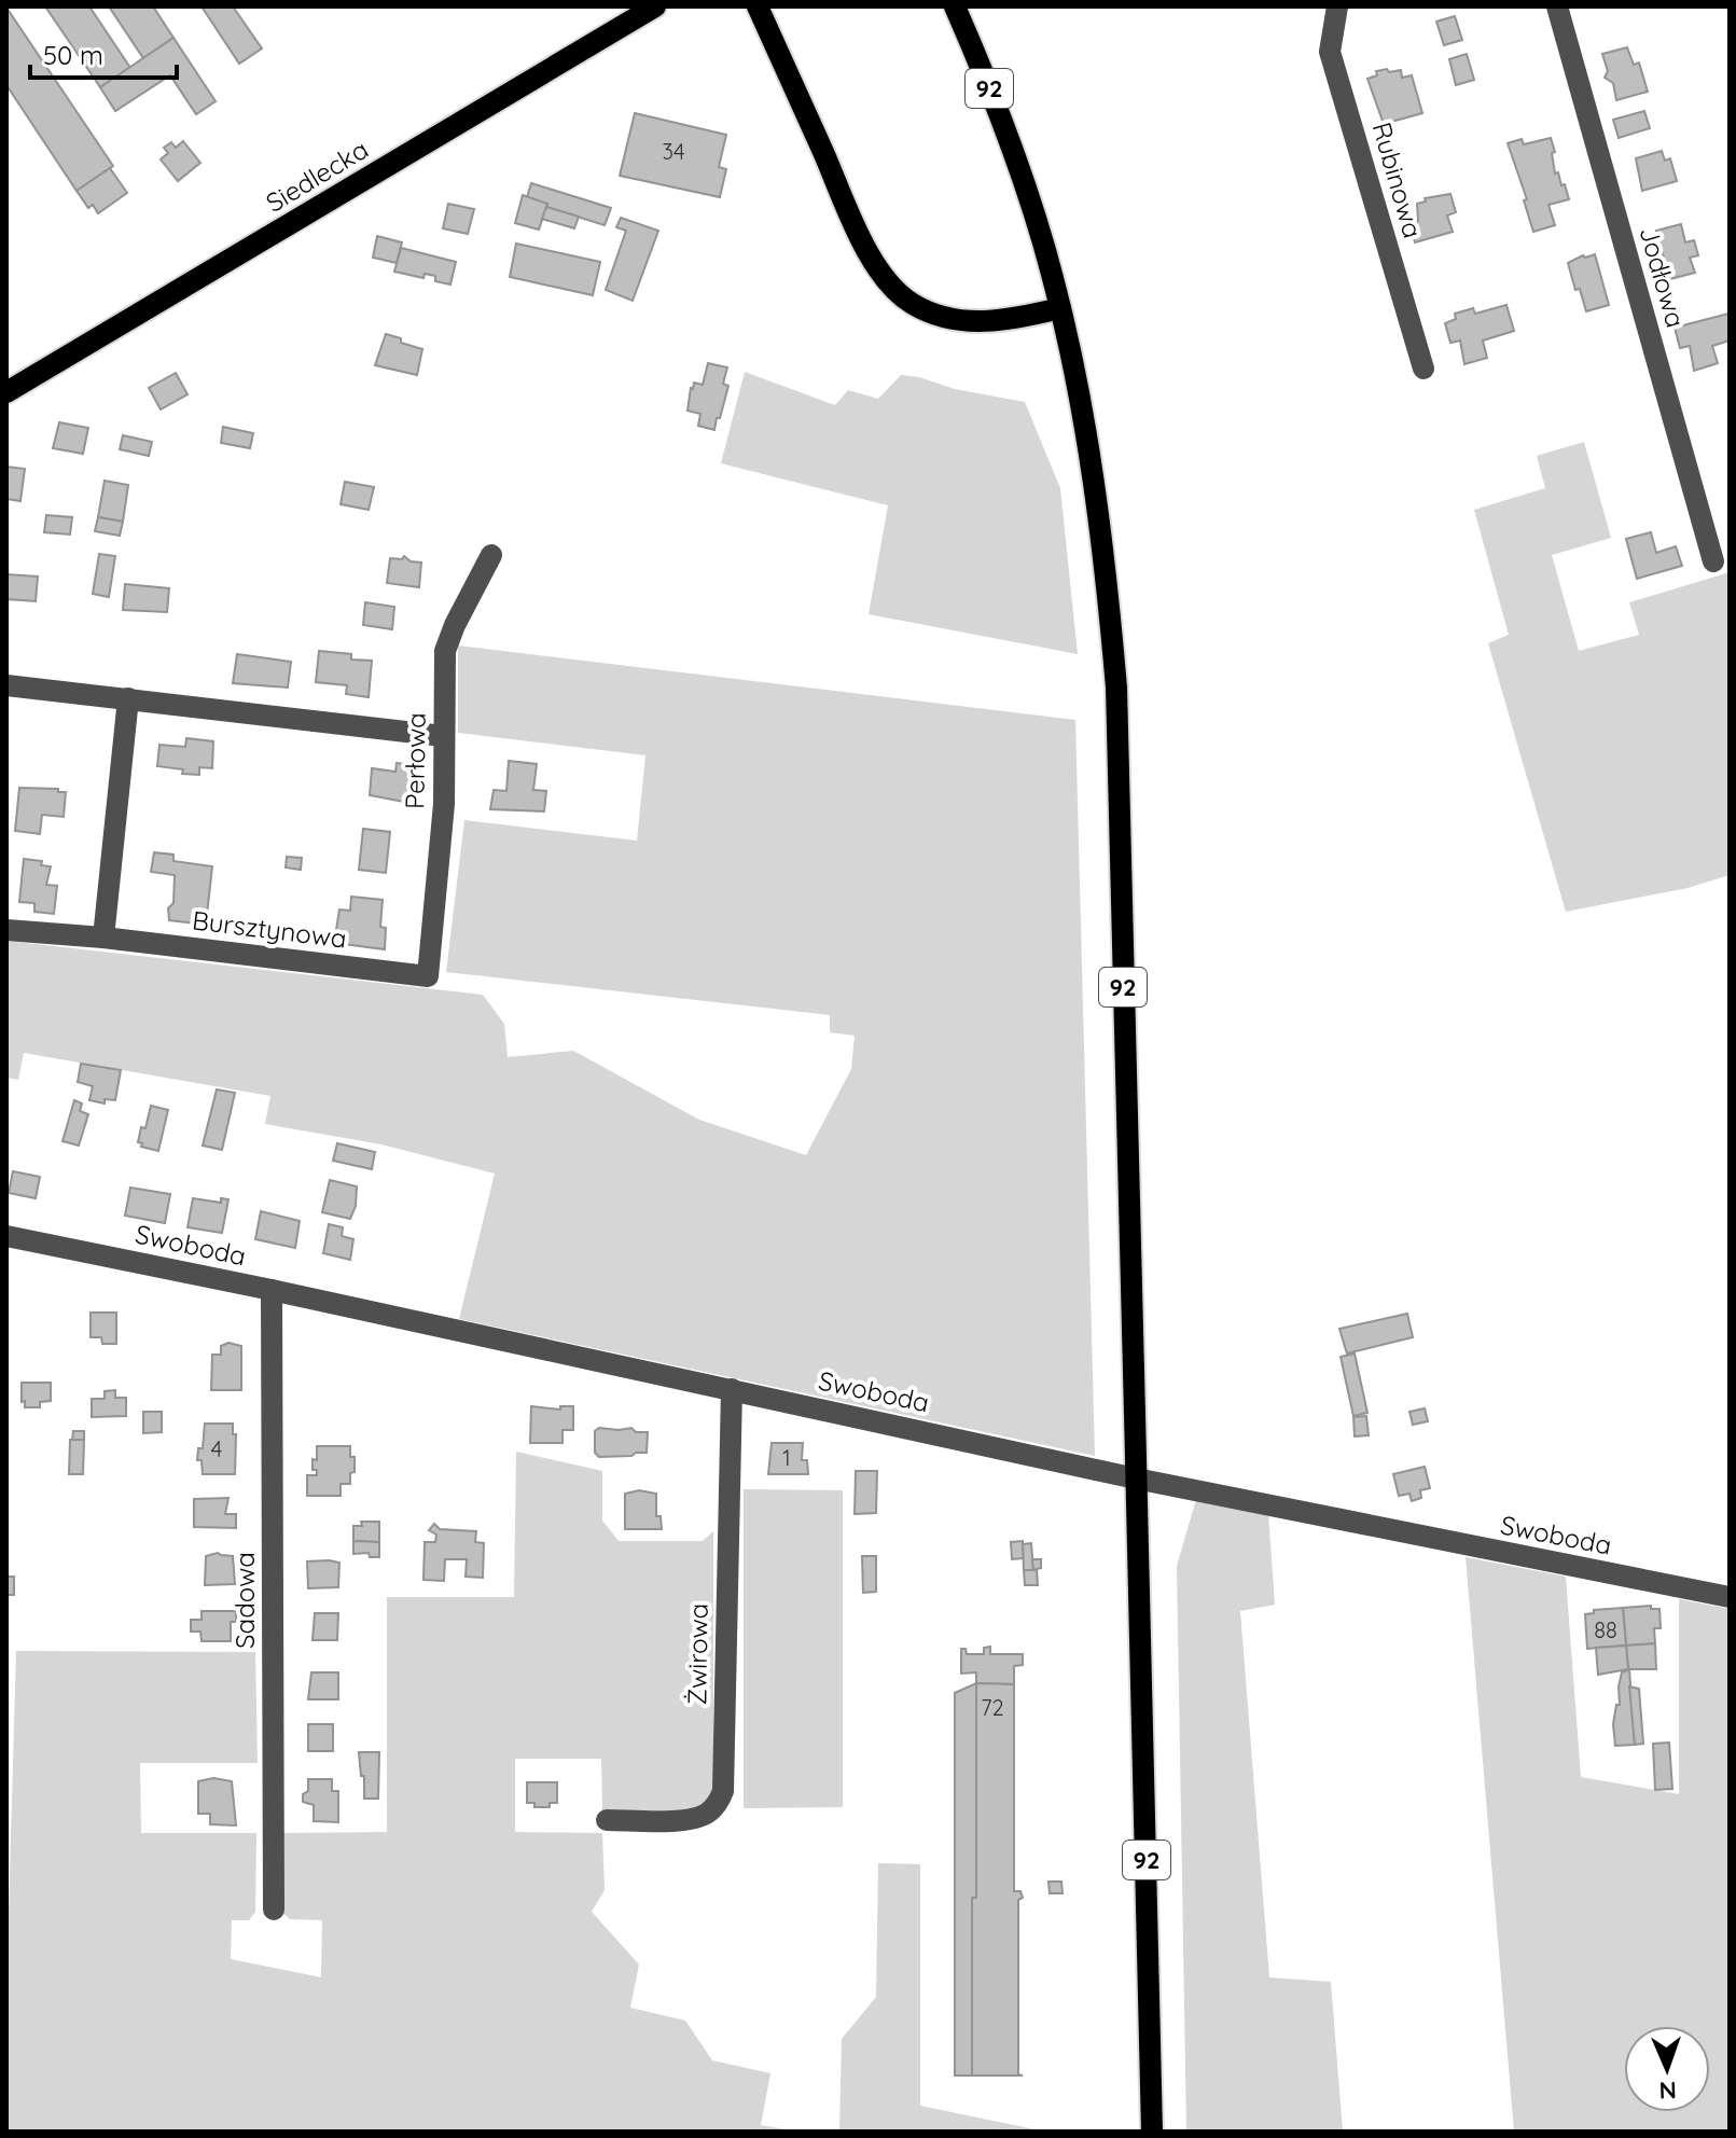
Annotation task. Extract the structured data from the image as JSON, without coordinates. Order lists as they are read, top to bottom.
{
  "streets": {
    "main road": ["92", "Siedlecka"],
    "street": [
      "Rubinowa",
      "Jodłowa",
      "Perłowa",
      "Bursztynowa",
      "Swoboda",
      "Sadowa",
      "Żwirowa"
    ]
  },
  "crossings": [
    ["92", "Swoboda"],
    ["Perłowa", "Bursztynowa"],
    ["Swoboda", "Sadowa"],
    ["Swoboda", "Żwirowa"]
  ],
  "house_numbers": [
    "34",
    "4",
    "1",
    "88",
    "72"
  ],
  "scale_bar": "50 m",
  "north": "bottom"
}
